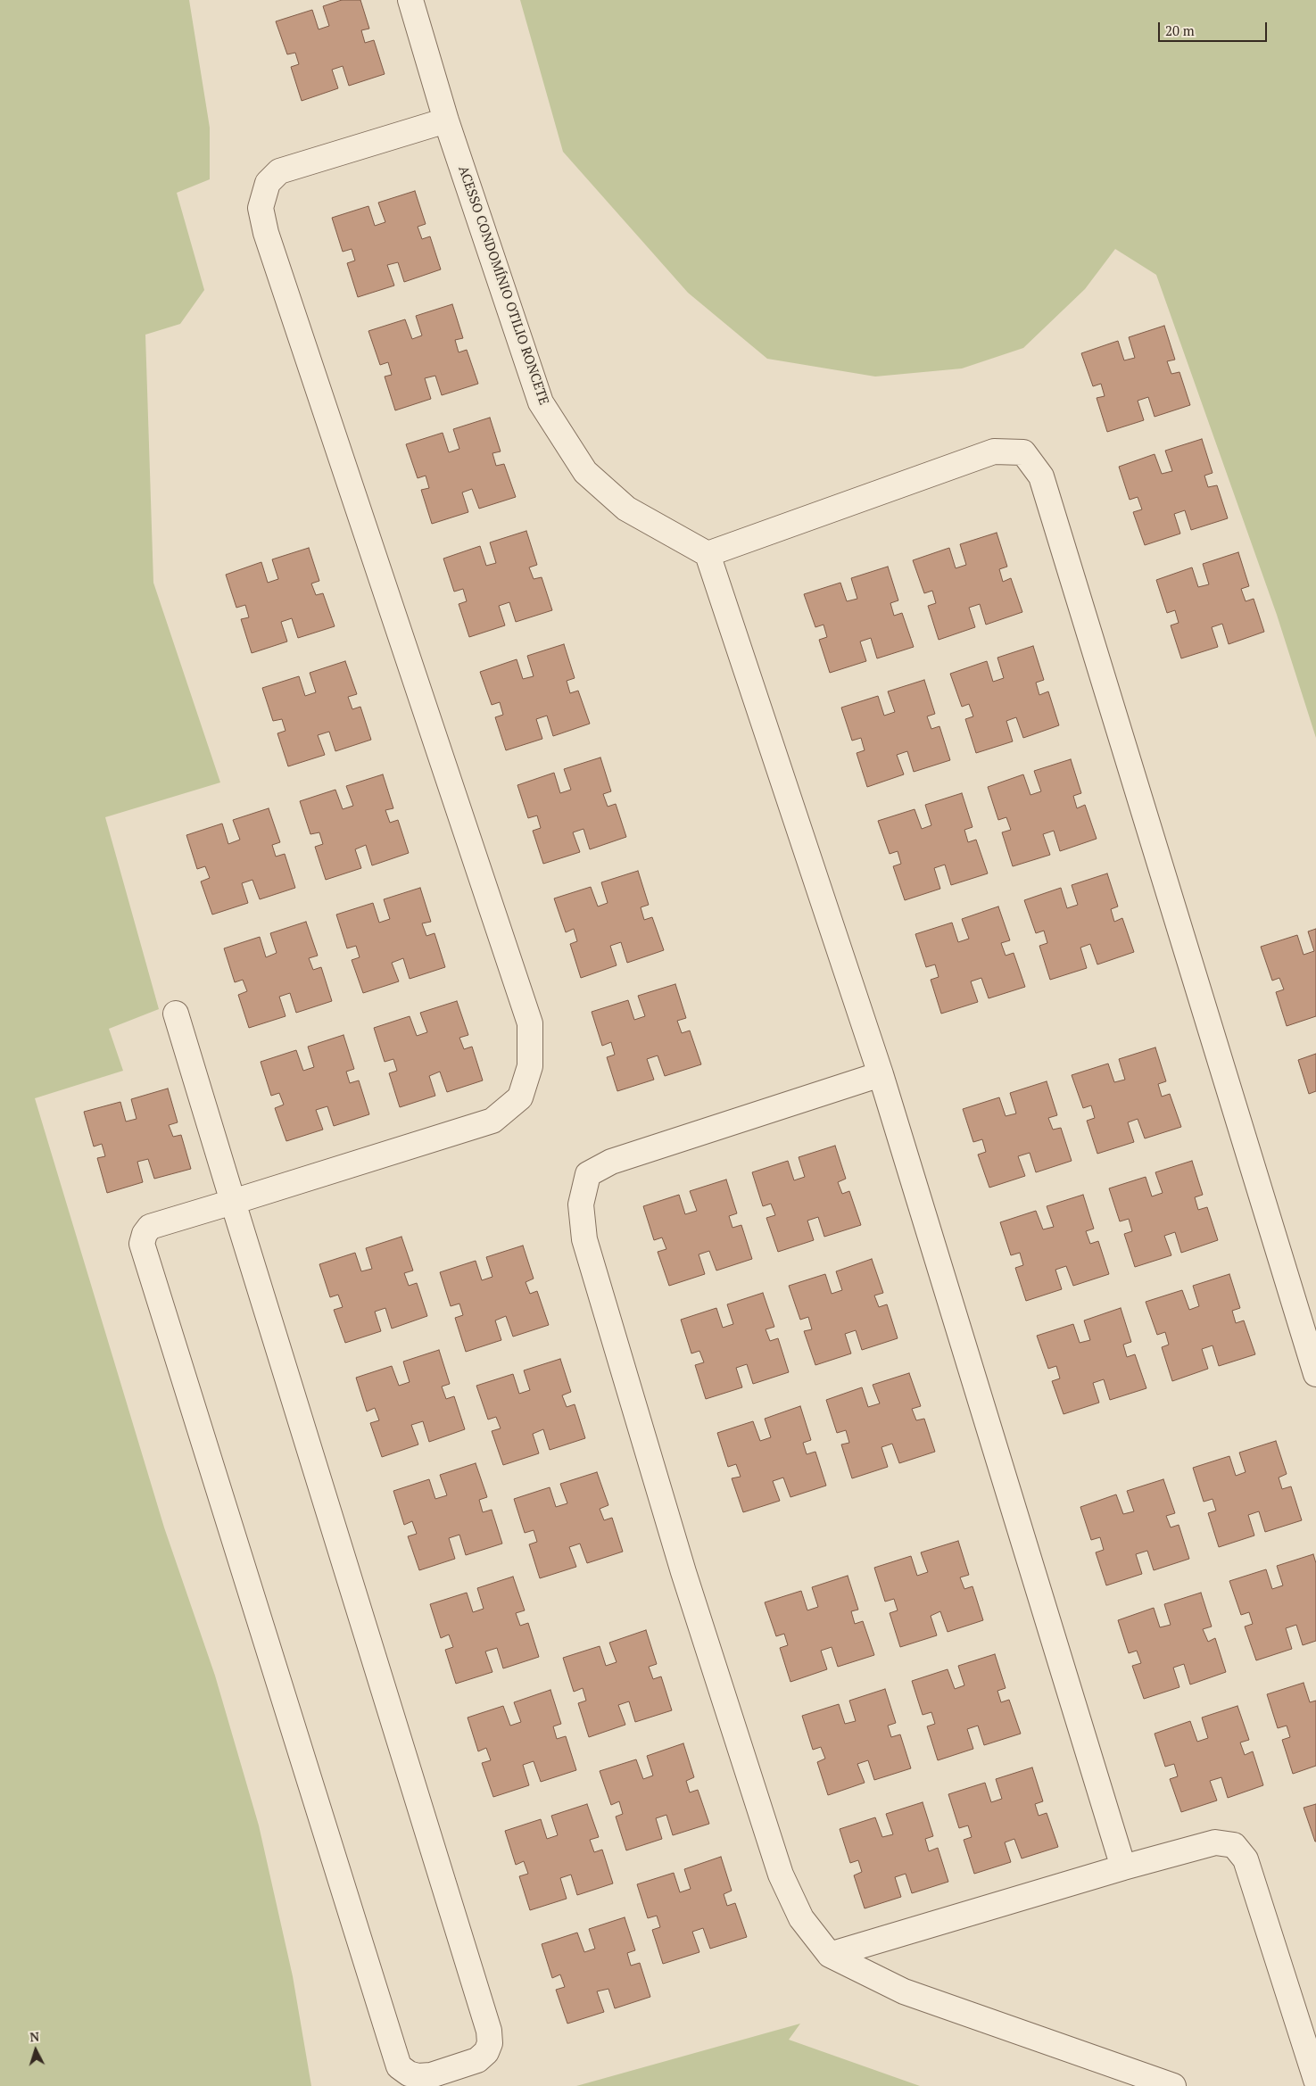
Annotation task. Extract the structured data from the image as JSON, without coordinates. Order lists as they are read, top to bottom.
{
  "streets": {
    "street": ["ACESSO CONDOMÍNIO OTILIO RONCETE"]
  },
  "scale_bar": "20 m",
  "north": "top"
}
